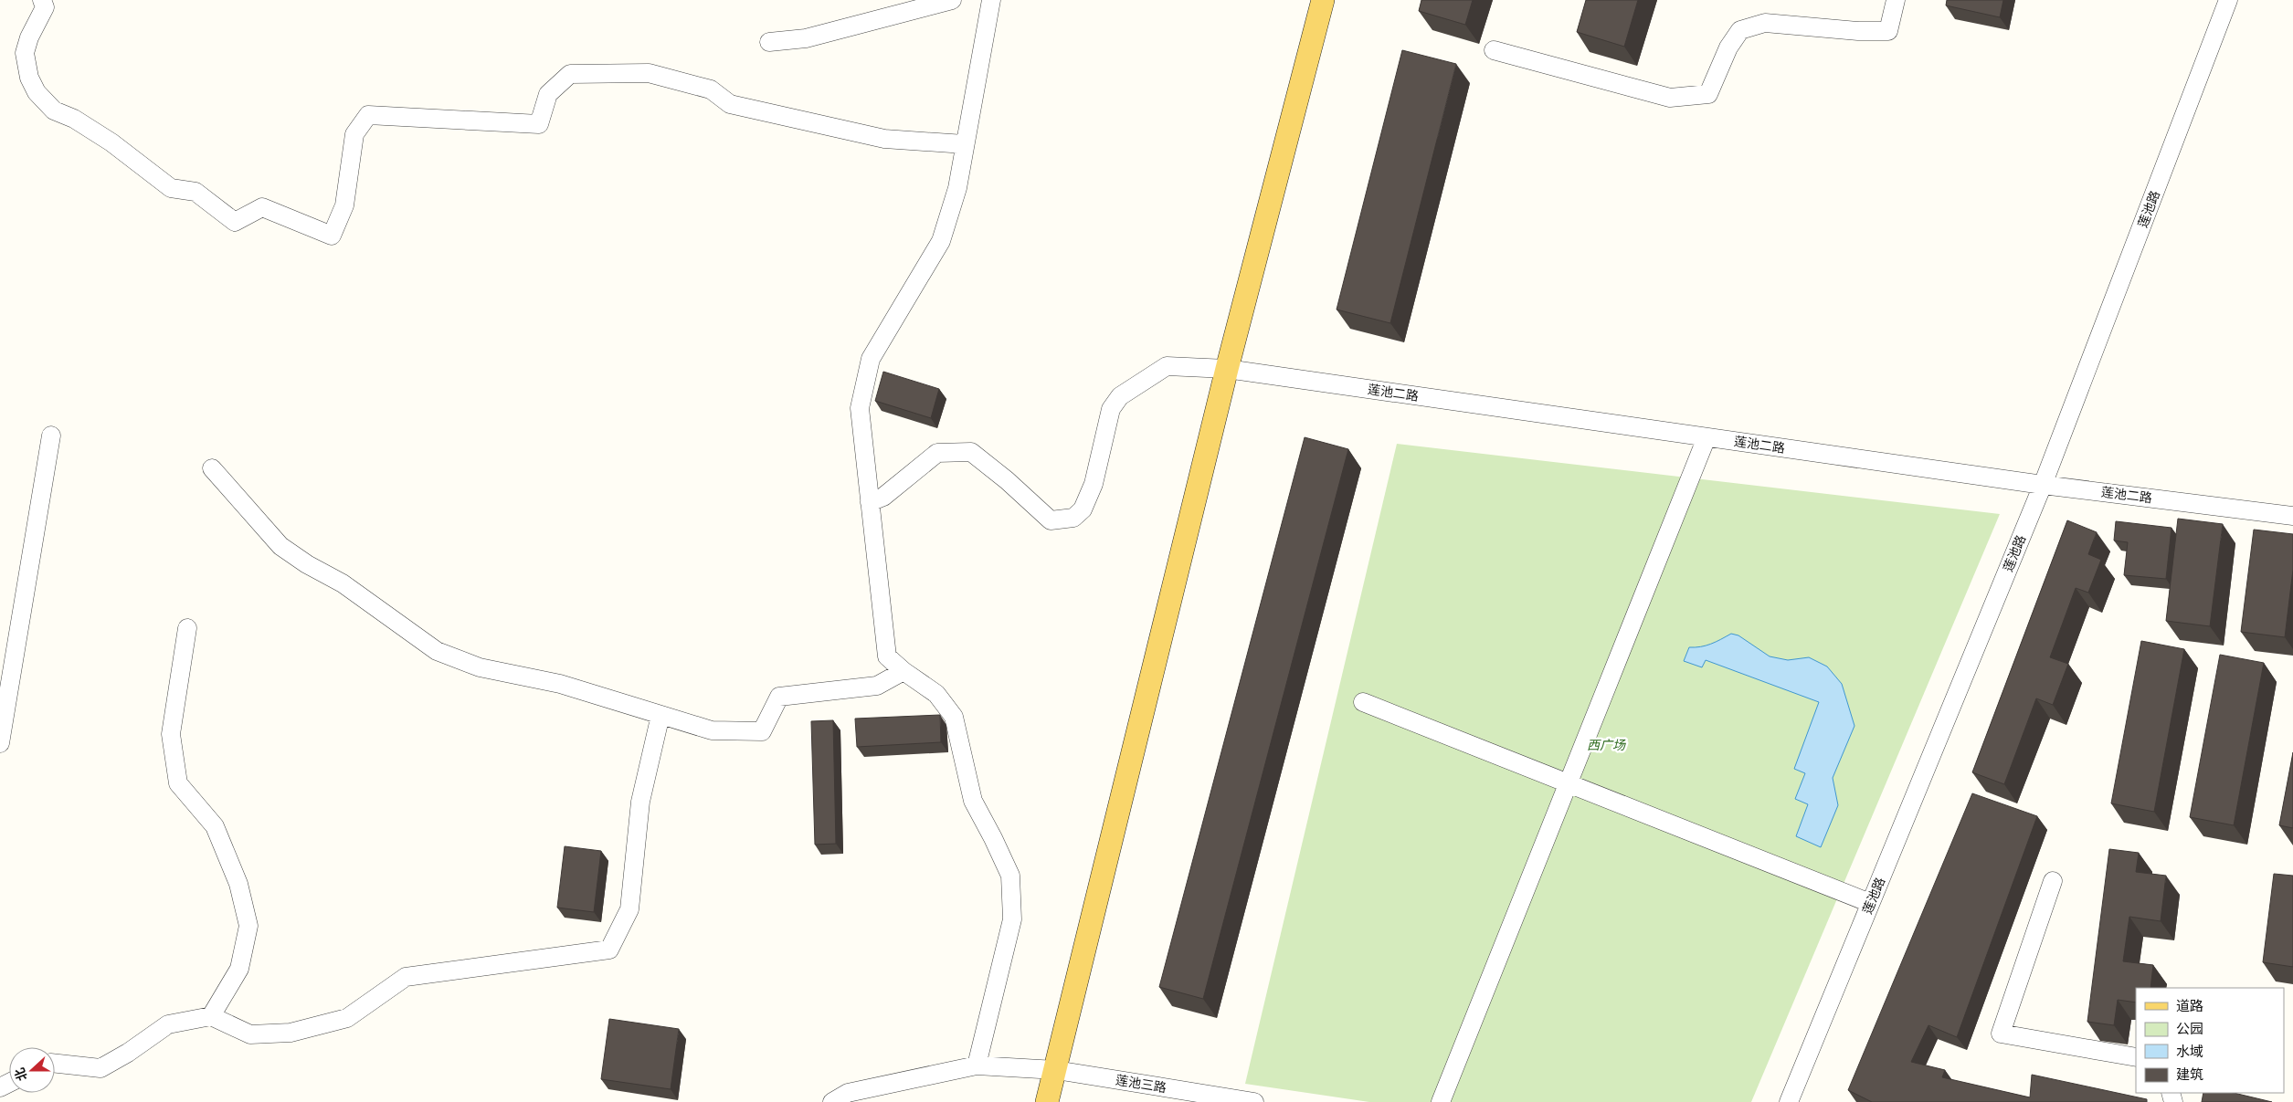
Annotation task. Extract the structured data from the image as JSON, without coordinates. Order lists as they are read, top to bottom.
{
  "streets": {
    "street": ["莲池路", "莲池二路", "莲池三路"]
  },
  "crossings": [
    ["莲池路", "莲池二路"]
  ],
  "parks": ["西广场"],
  "legend": [
    "道路",
    "公园",
    "水域",
    "建筑"
  ],
  "north": "left"
}
